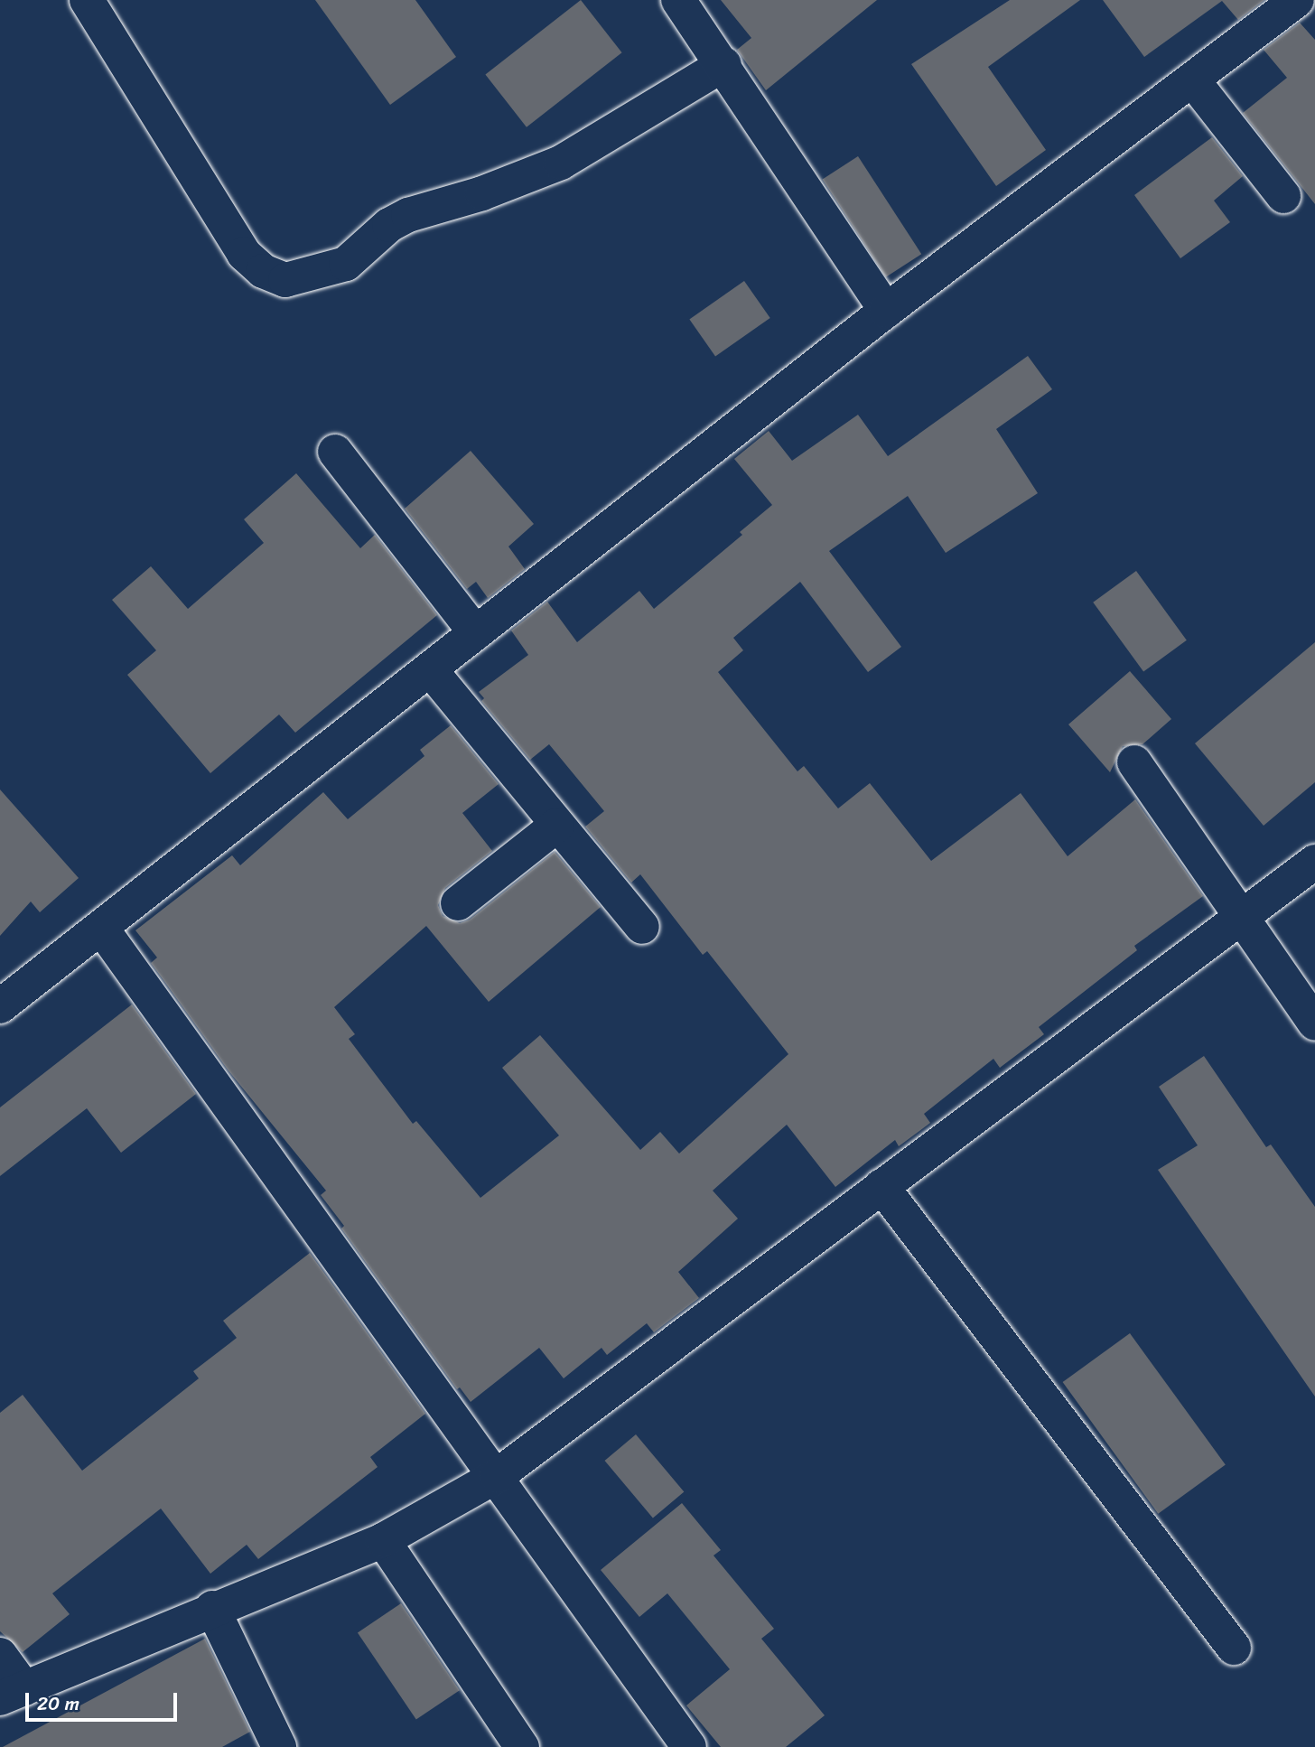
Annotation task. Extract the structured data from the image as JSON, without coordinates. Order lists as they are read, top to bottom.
{
  "scale_bar": "20 m"
}
